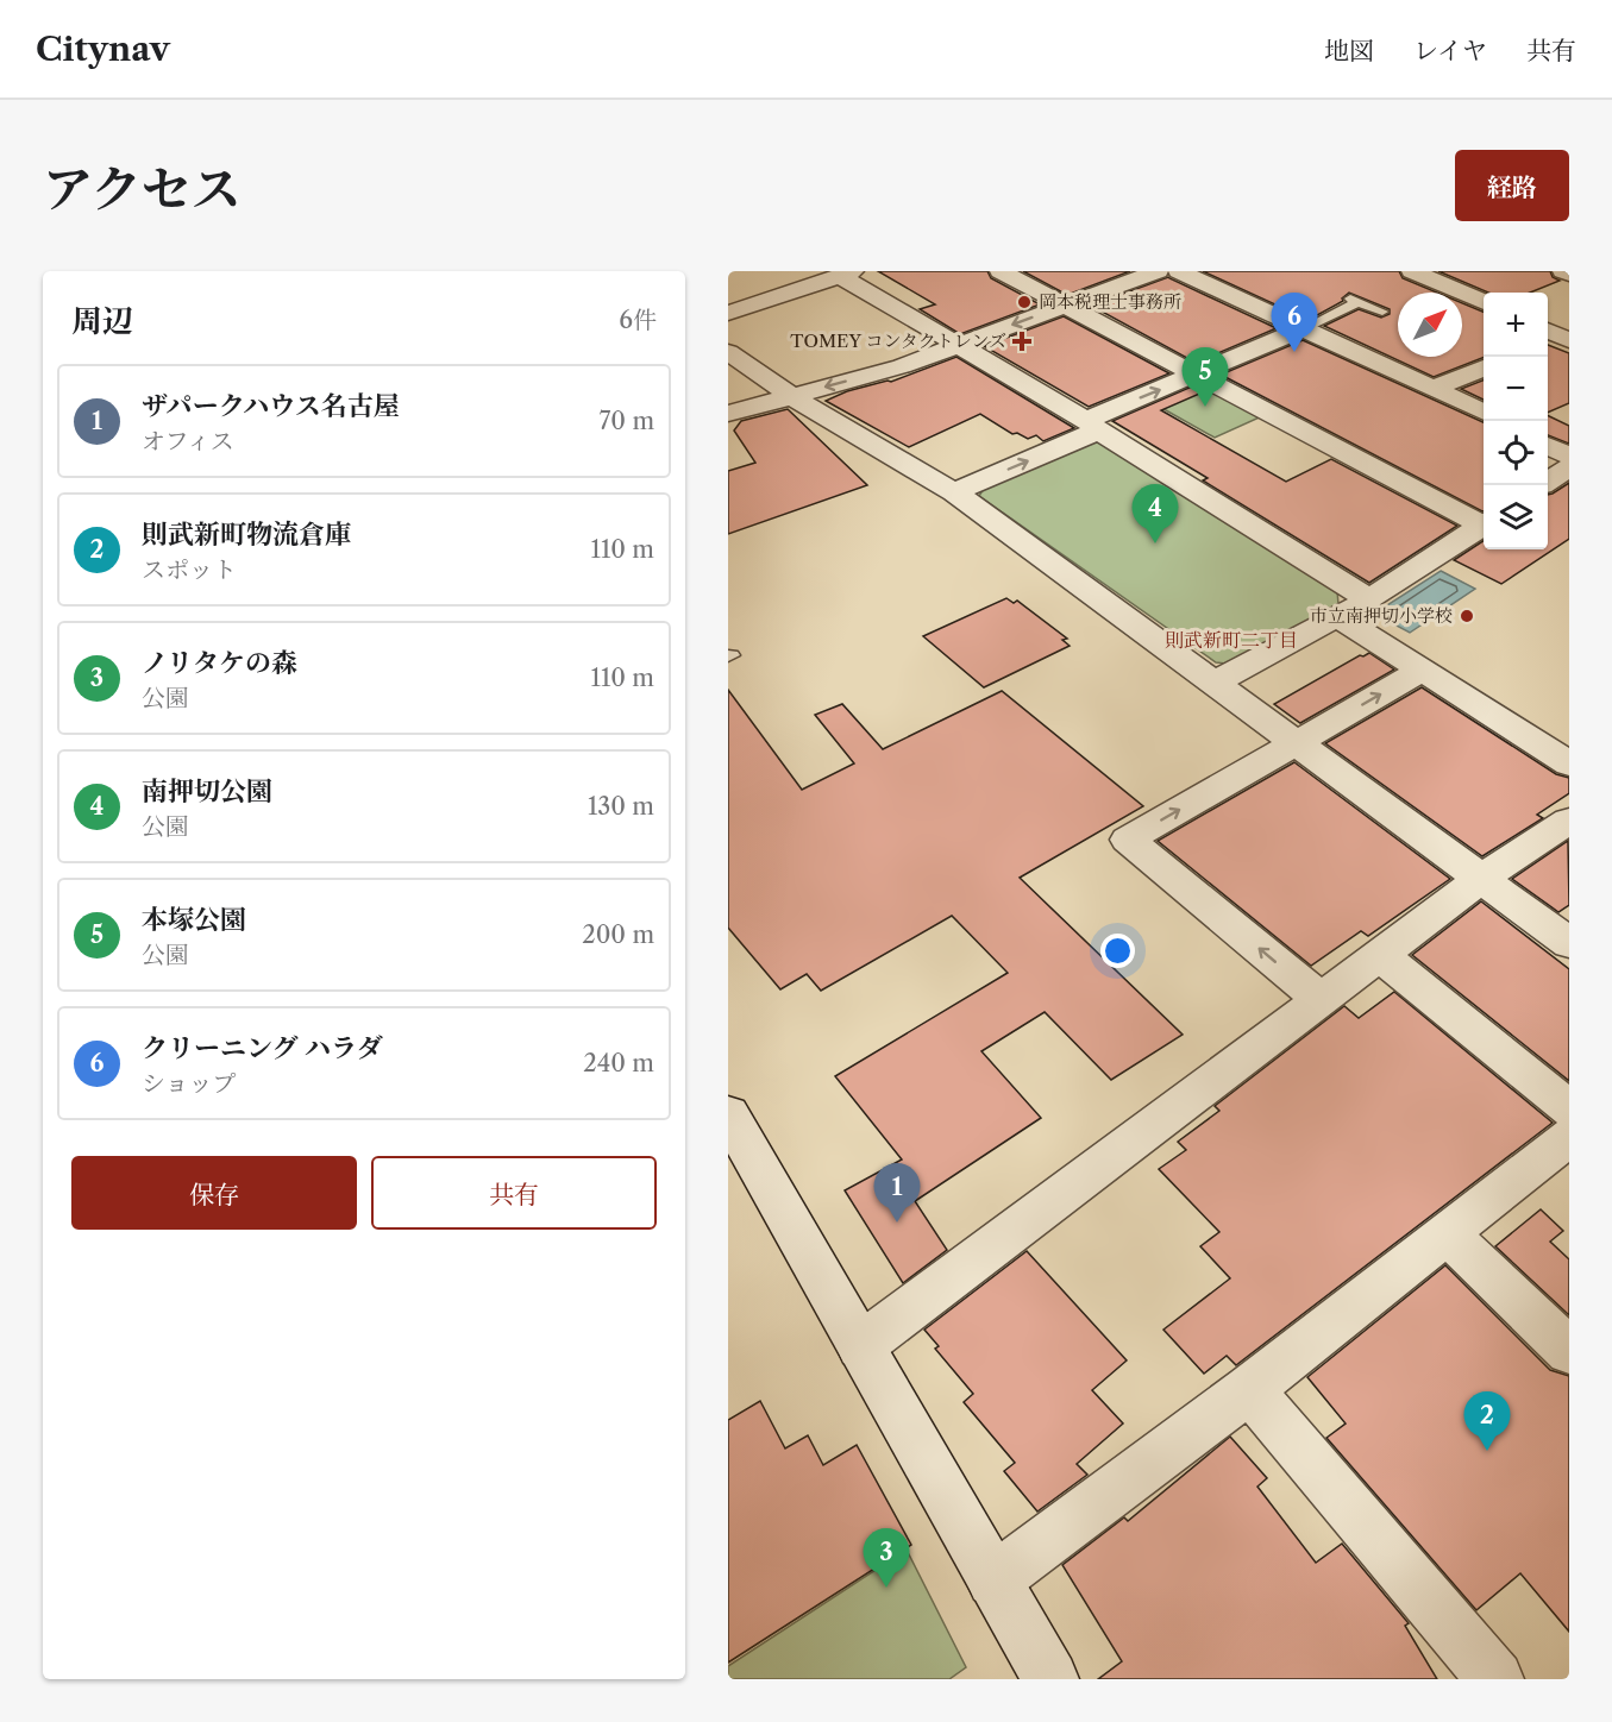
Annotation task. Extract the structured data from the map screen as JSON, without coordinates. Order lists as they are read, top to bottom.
{
  "districts": ["則武新町二丁目"],
  "places": {
    "other": ["岡本税理士事務所", "市立南押切小学校"],
    "health": ["TOMEY コンタクトレンズ"]
  },
  "north": "top right",
  "page": {
    "header": "Citynav",
    "nav": ["地図", "レイヤ", "共有"],
    "title": "アクセス",
    "buttons": [
      "経路",
      ["保存", "共有"]
    ],
    "heading": ["周辺", "6件"],
    "map_buttons": ["+", "−"],
    "pins": [
      "6",
      "5",
      "4",
      "1",
      "2",
      "3"
    ],
    "list": [
      {
        "mark": "1",
        "name": "ザパークハウス名古屋",
        "note": "オフィス",
        "value": "70 m"
      },
      {
        "mark": "2",
        "name": "則武新町物流倉庫",
        "note": "スポット",
        "value": "110 m"
      },
      {
        "mark": "3",
        "name": "ノリタケの森",
        "note": "公園",
        "value": "110 m"
      },
      {
        "mark": "4",
        "name": "南押切公園",
        "note": "公園",
        "value": "130 m"
      },
      {
        "mark": "5",
        "name": "本塚公園",
        "note": "公園",
        "value": "200 m"
      },
      {
        "mark": "6",
        "name": "クリーニング ハラダ",
        "note": "ショップ",
        "value": "240 m"
      }
    ]
  }
}
